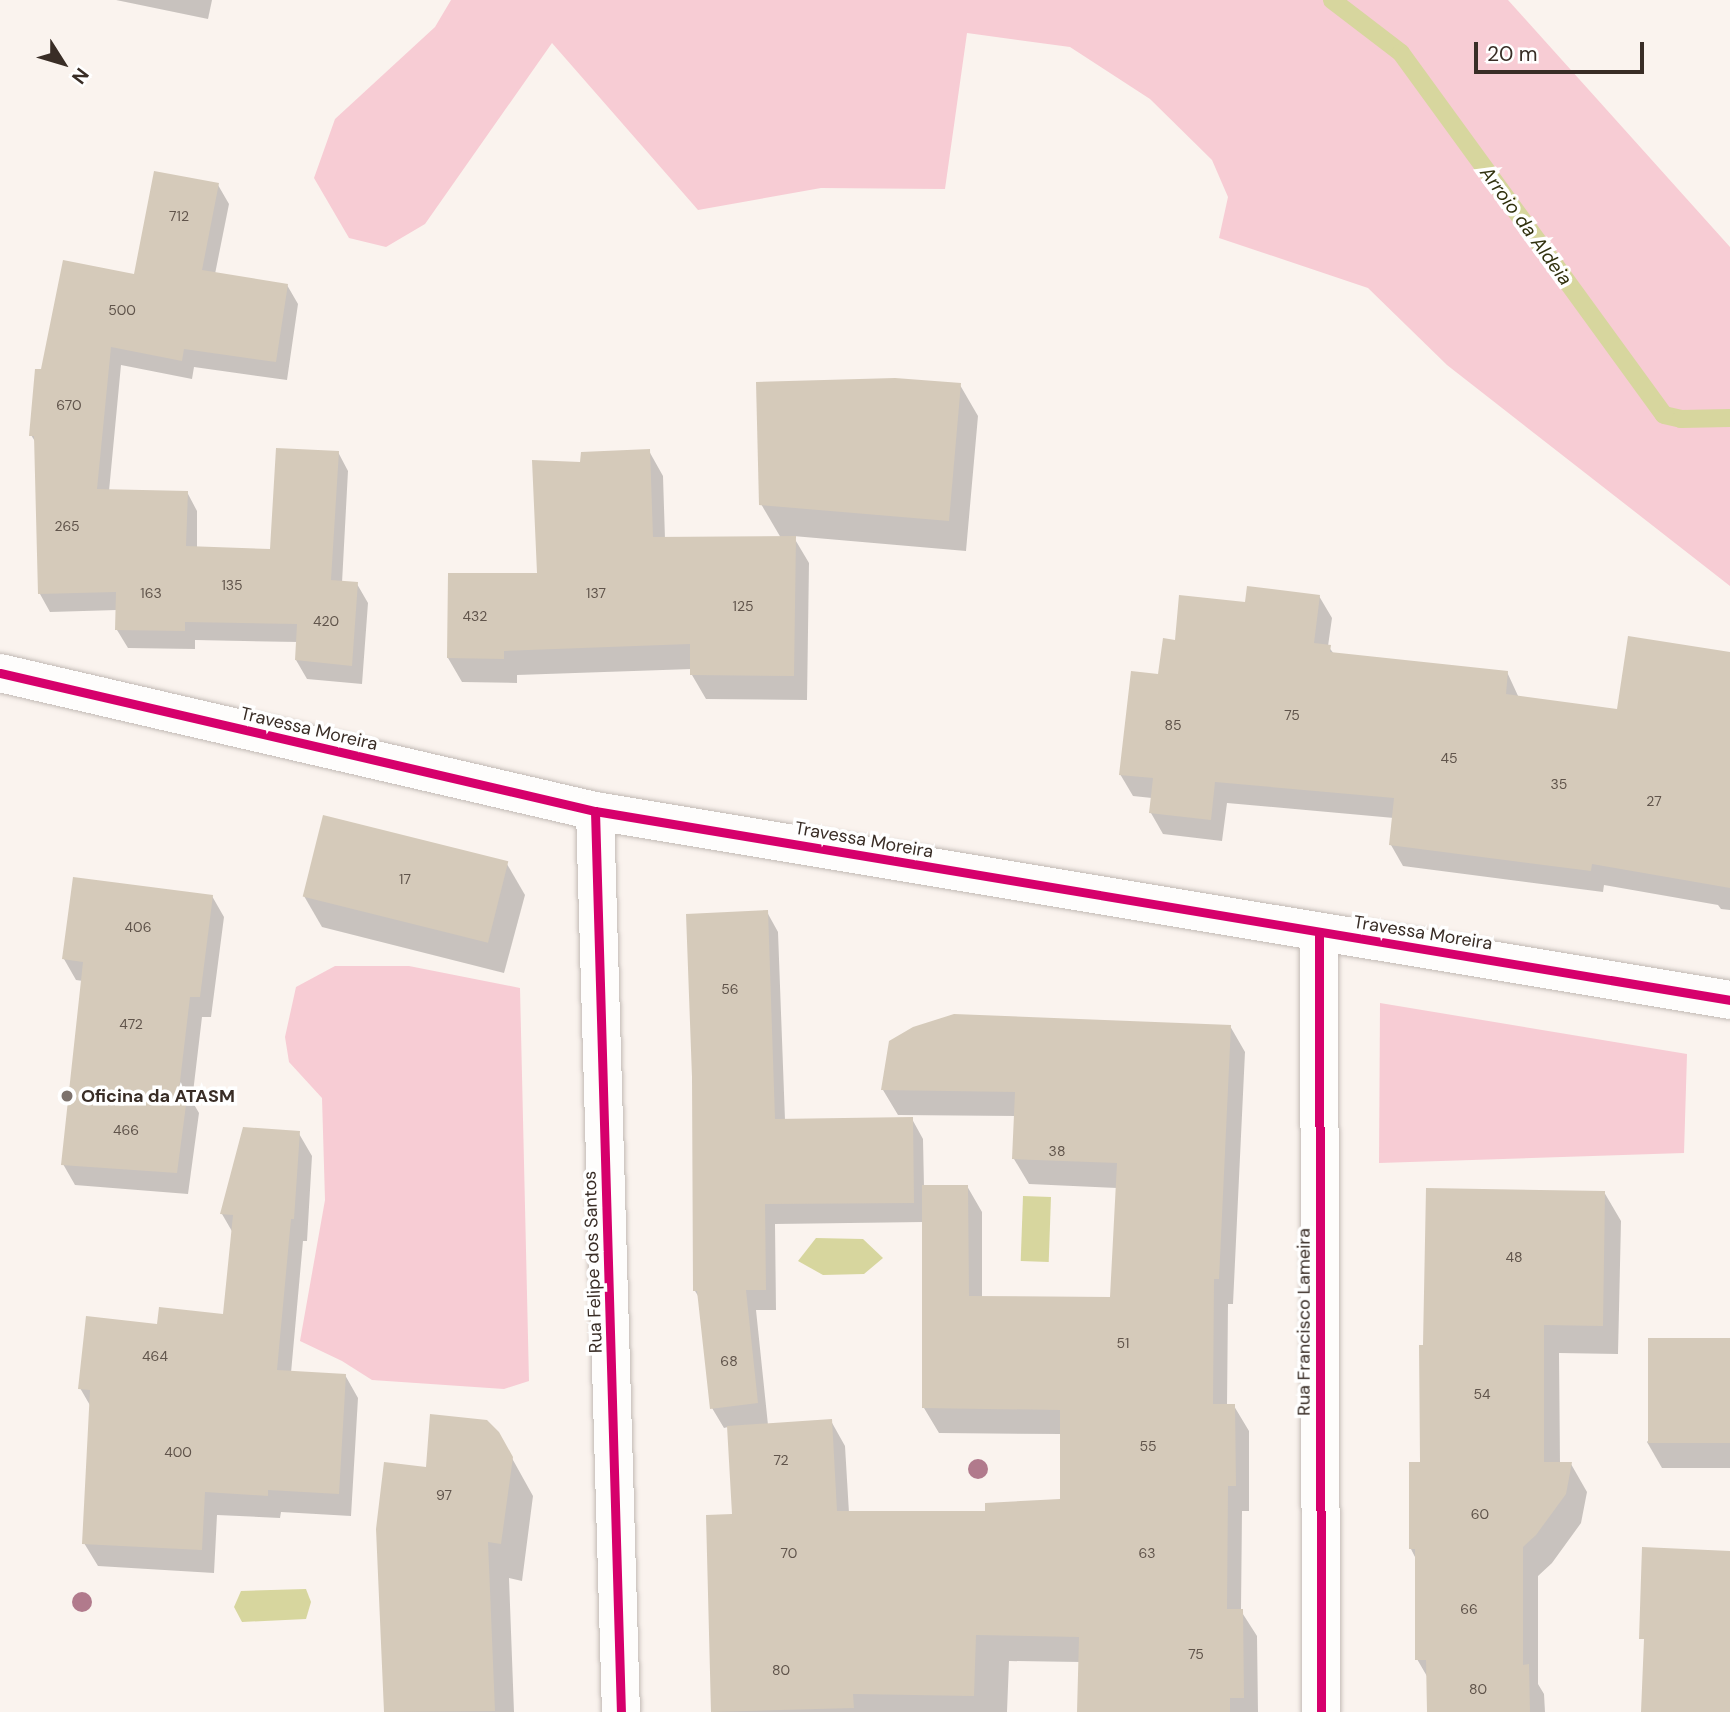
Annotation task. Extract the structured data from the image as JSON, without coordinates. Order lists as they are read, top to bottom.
{
  "streets": {
    "street": ["Travessa Moreira", "Rua Felipe dos Santos", "Rua Francisco Lameira"]
  },
  "crossings": [
    ["Travessa Moreira", "Rua Felipe dos Santos"],
    ["Travessa Moreira", "Rua Francisco Lameira"]
  ],
  "water": ["Arroio da Aldeia"],
  "places": ["Oficina da ATASM"],
  "house_numbers": [
    "712",
    "500",
    "670",
    "265",
    "135",
    "163",
    "137",
    "125",
    "432",
    "420",
    "75",
    "85",
    "45",
    "35",
    "27",
    "17",
    "406",
    "56",
    "472",
    "466",
    "38",
    "48",
    "51",
    "464",
    "68",
    "54",
    "55",
    "400",
    "72",
    "97",
    "60",
    "70",
    "63",
    "66",
    "75",
    "80",
    "80"
  ],
  "scale_bar": "20 m",
  "north": "bottom right"
}
